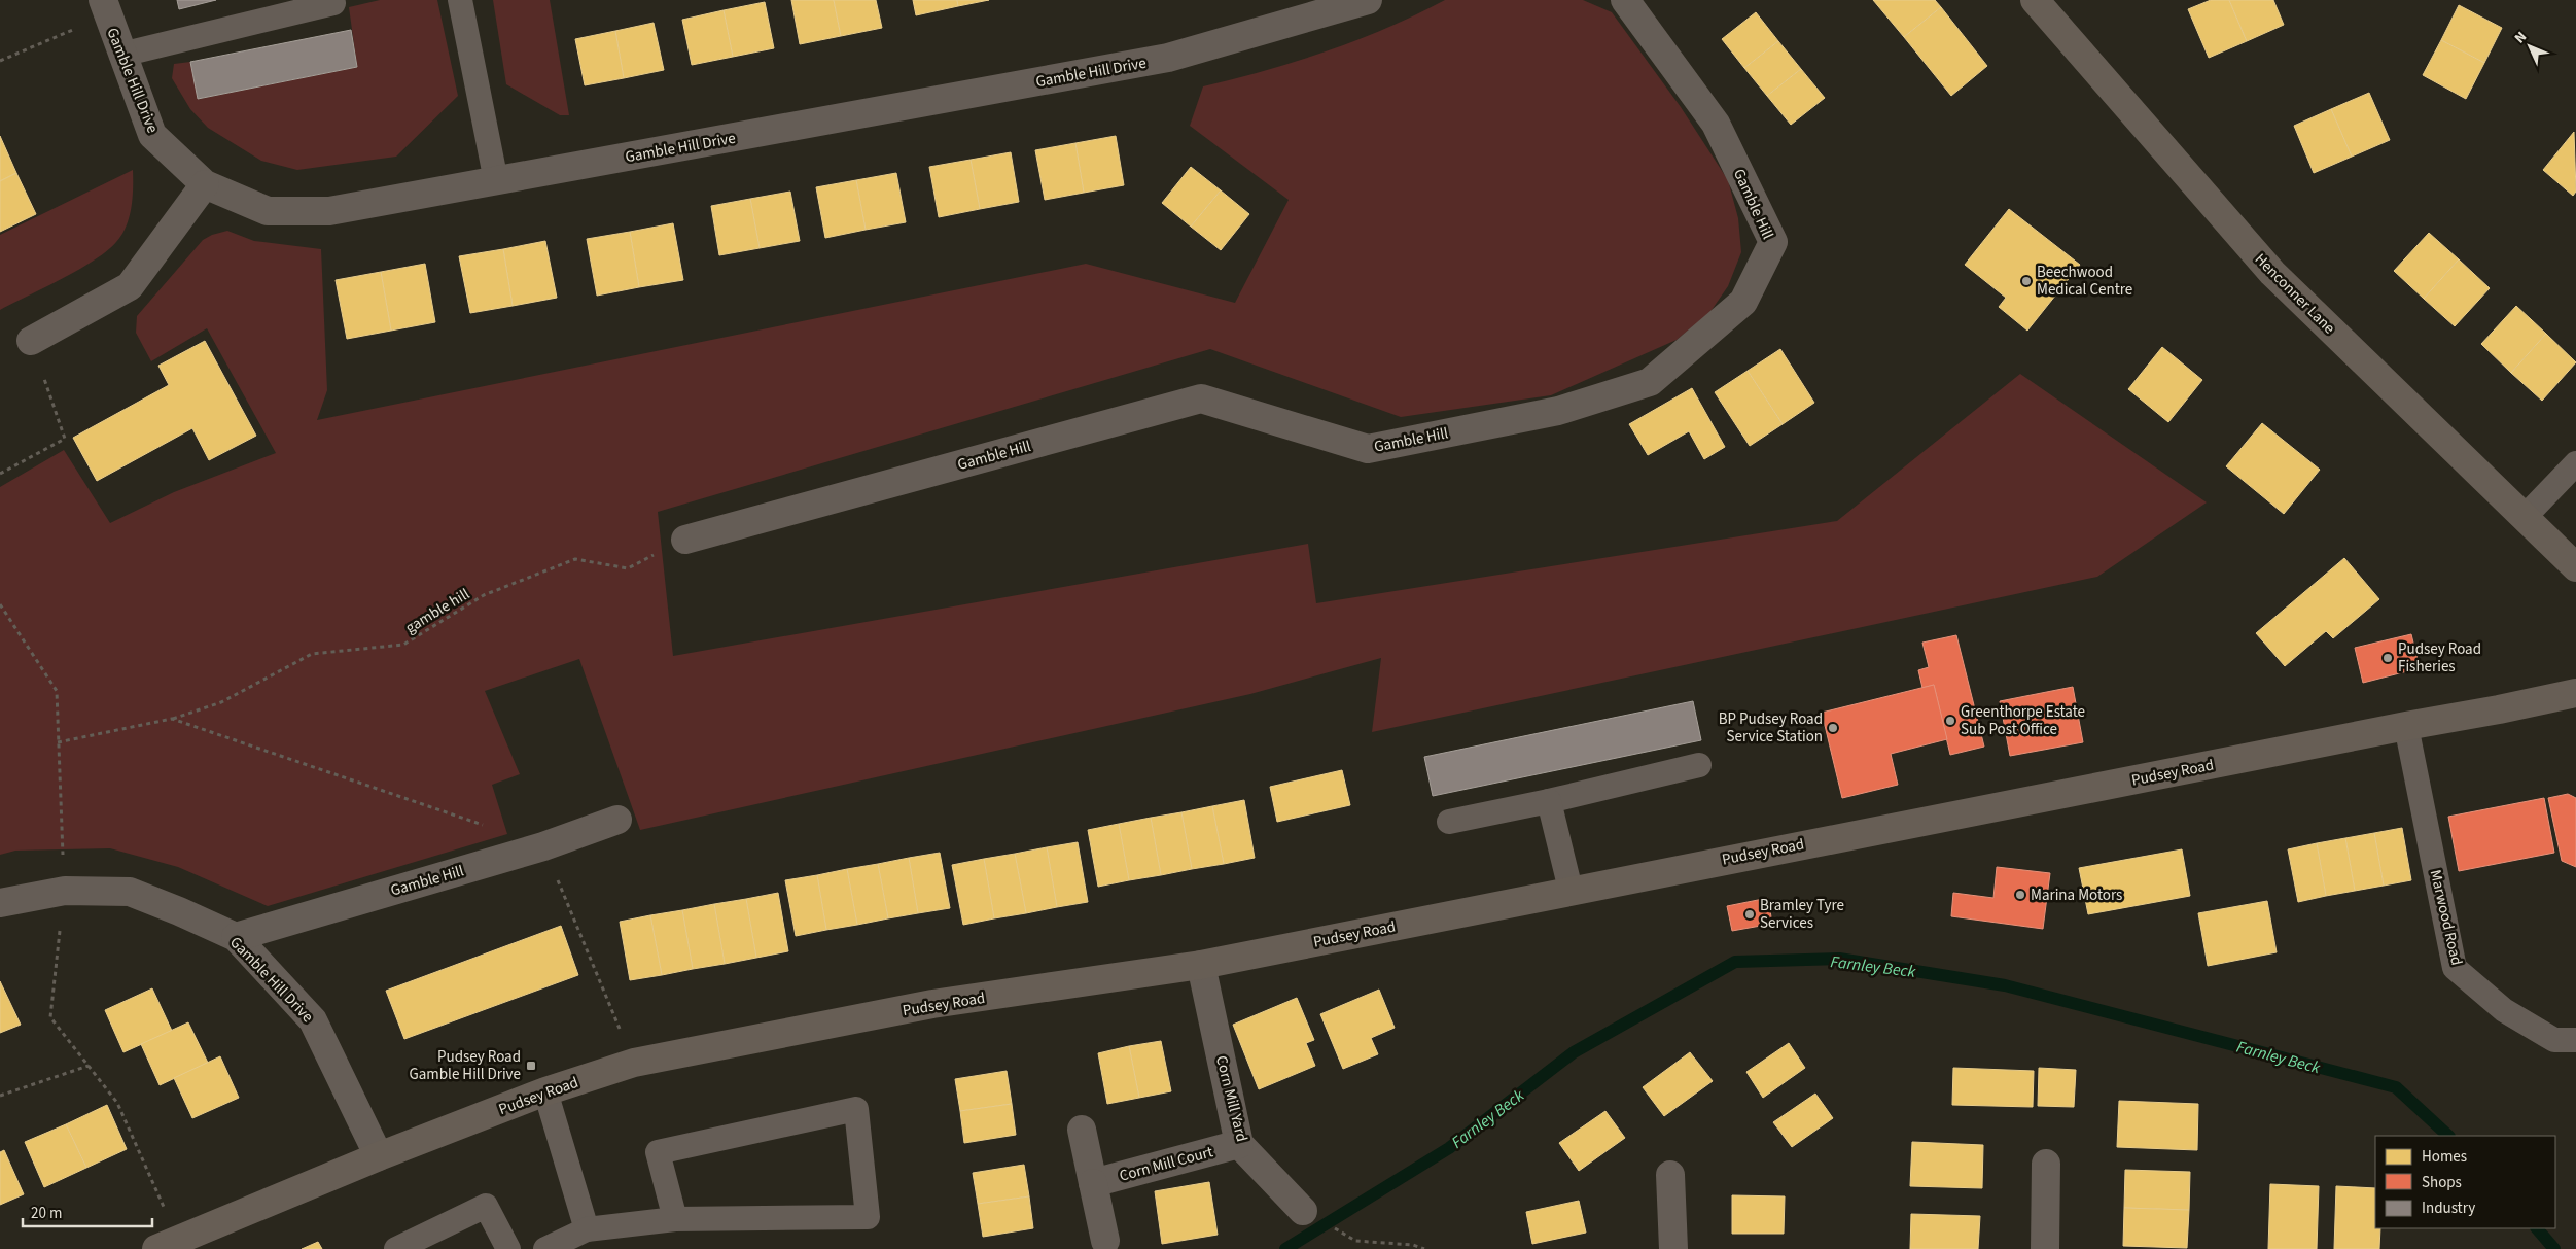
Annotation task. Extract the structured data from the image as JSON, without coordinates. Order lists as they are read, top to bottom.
{
  "streets": {
    "main road": ["Henconner Lane", "Pudsey Road"],
    "street": [
      "Gamble Hill Drive",
      "Gamble Hill",
      "Corn Mill Yard",
      "Corn Mill Court"
    ],
    "lane": ["Marwood Road"],
    "path": ["gamble hill"]
  },
  "crossings": [
    ["Gamble Hill Drive", "Gamble Hill"],
    ["Gamble Hill Drive", "Pudsey Road"],
    ["Gamble Hill", "gamble hill"],
    ["Pudsey Road", "Marwood Road"],
    ["Pudsey Road", "Corn Mill Yard"],
    ["Corn Mill Yard", "Corn Mill Court"]
  ],
  "water": ["Farnley Beck"],
  "places": {
    "other": [
      "Beechwood Medical Centre",
      "Pudsey Road Fisheries",
      "Greenthorpe Estate Sub Post Office",
      "BP Pudsey Road Service Station",
      "Marina Motors",
      "Bramley Tyre Services"
    ],
    "transit": ["Pudsey Road Gamble Hill Drive"]
  },
  "legend": ["Homes", "Shops", "Industry"],
  "scale_bar": "20 m",
  "north": "top left"
}
